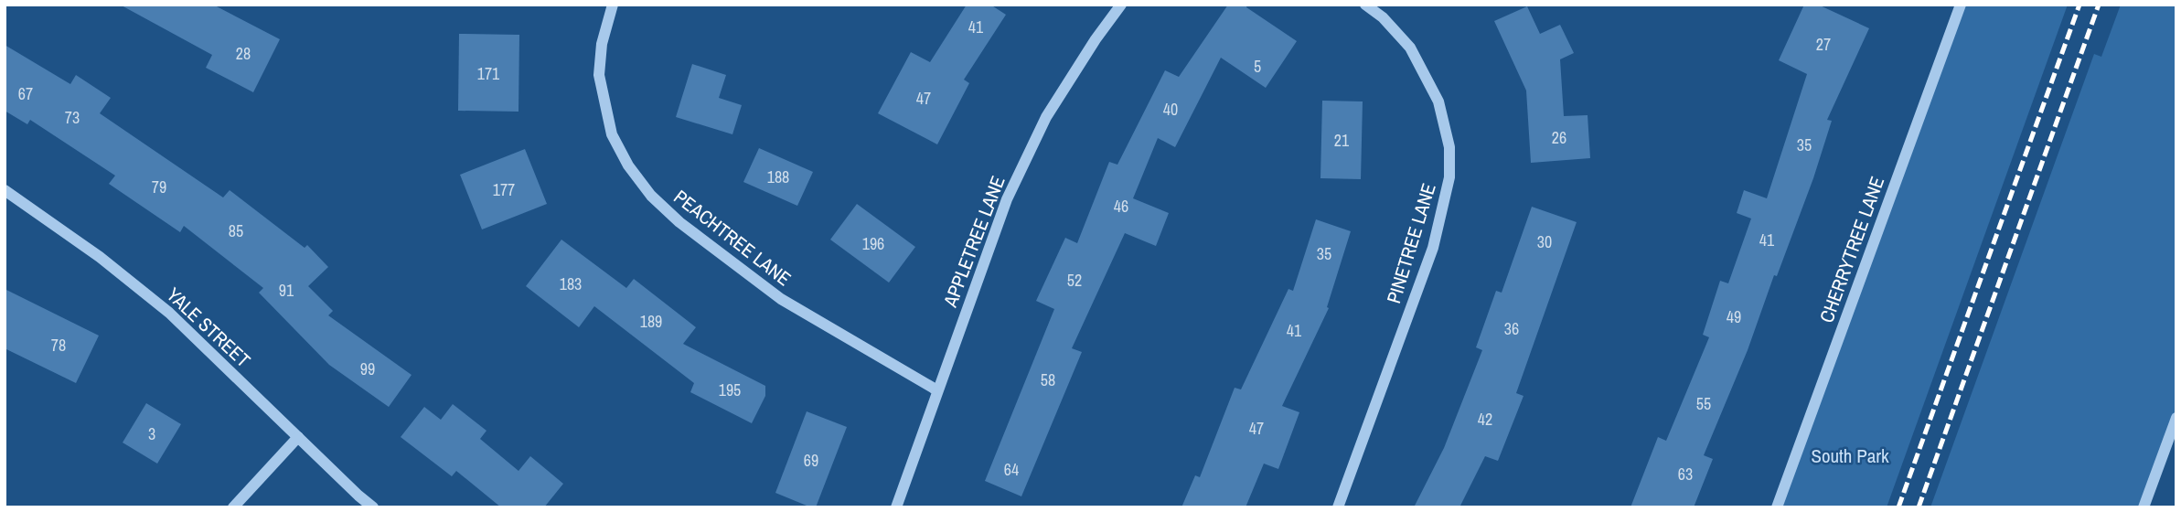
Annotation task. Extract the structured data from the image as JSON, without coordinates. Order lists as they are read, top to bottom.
{
  "streets": {
    "street": [
      "PEACHTREE LANE",
      "APPLETREE LANE",
      "PINETREE LANE",
      "CHERRYTREE LANE",
      "YALE STREET"
    ]
  },
  "crossings": [
    ["PEACHTREE LANE", "APPLETREE LANE"]
  ],
  "parks": ["South Park"],
  "house_numbers": [
    "41",
    "27",
    "28",
    "5",
    "171",
    "67",
    "47",
    "40",
    "73",
    "26",
    "21",
    "35",
    "188",
    "79",
    "177",
    "46",
    "85",
    "41",
    "30",
    "196",
    "35",
    "52",
    "183",
    "91",
    "49",
    "189",
    "36",
    "41",
    "78",
    "99",
    "58",
    "195",
    "55",
    "42",
    "47",
    "3",
    "69",
    "64",
    "63"
  ]
}
